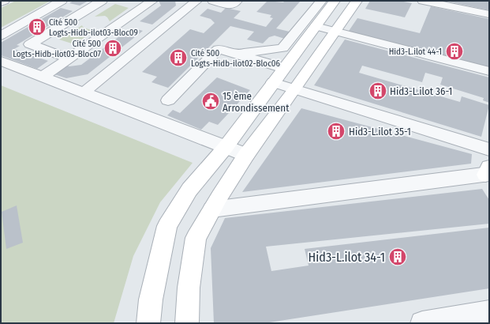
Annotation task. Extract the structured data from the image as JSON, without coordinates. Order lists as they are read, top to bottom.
{
  "places": {
    "building": [
      "Cité 500 Logts-Hidb-ilot03-Bloc09",
      "Cité 500 Logts-Hidb-ilot03-Bloc07",
      "Hid3-L.ilot 44-1",
      "Cité 500 Logts-Hidb-ilot02-Bloc06",
      "Hid3-L.ilot 36-1",
      "Hid3-L.ilot 35-1",
      "Hid3-L.ilot 34-1"
    ],
    "public building": ["15 ème Arrondissement"]
  }
}
